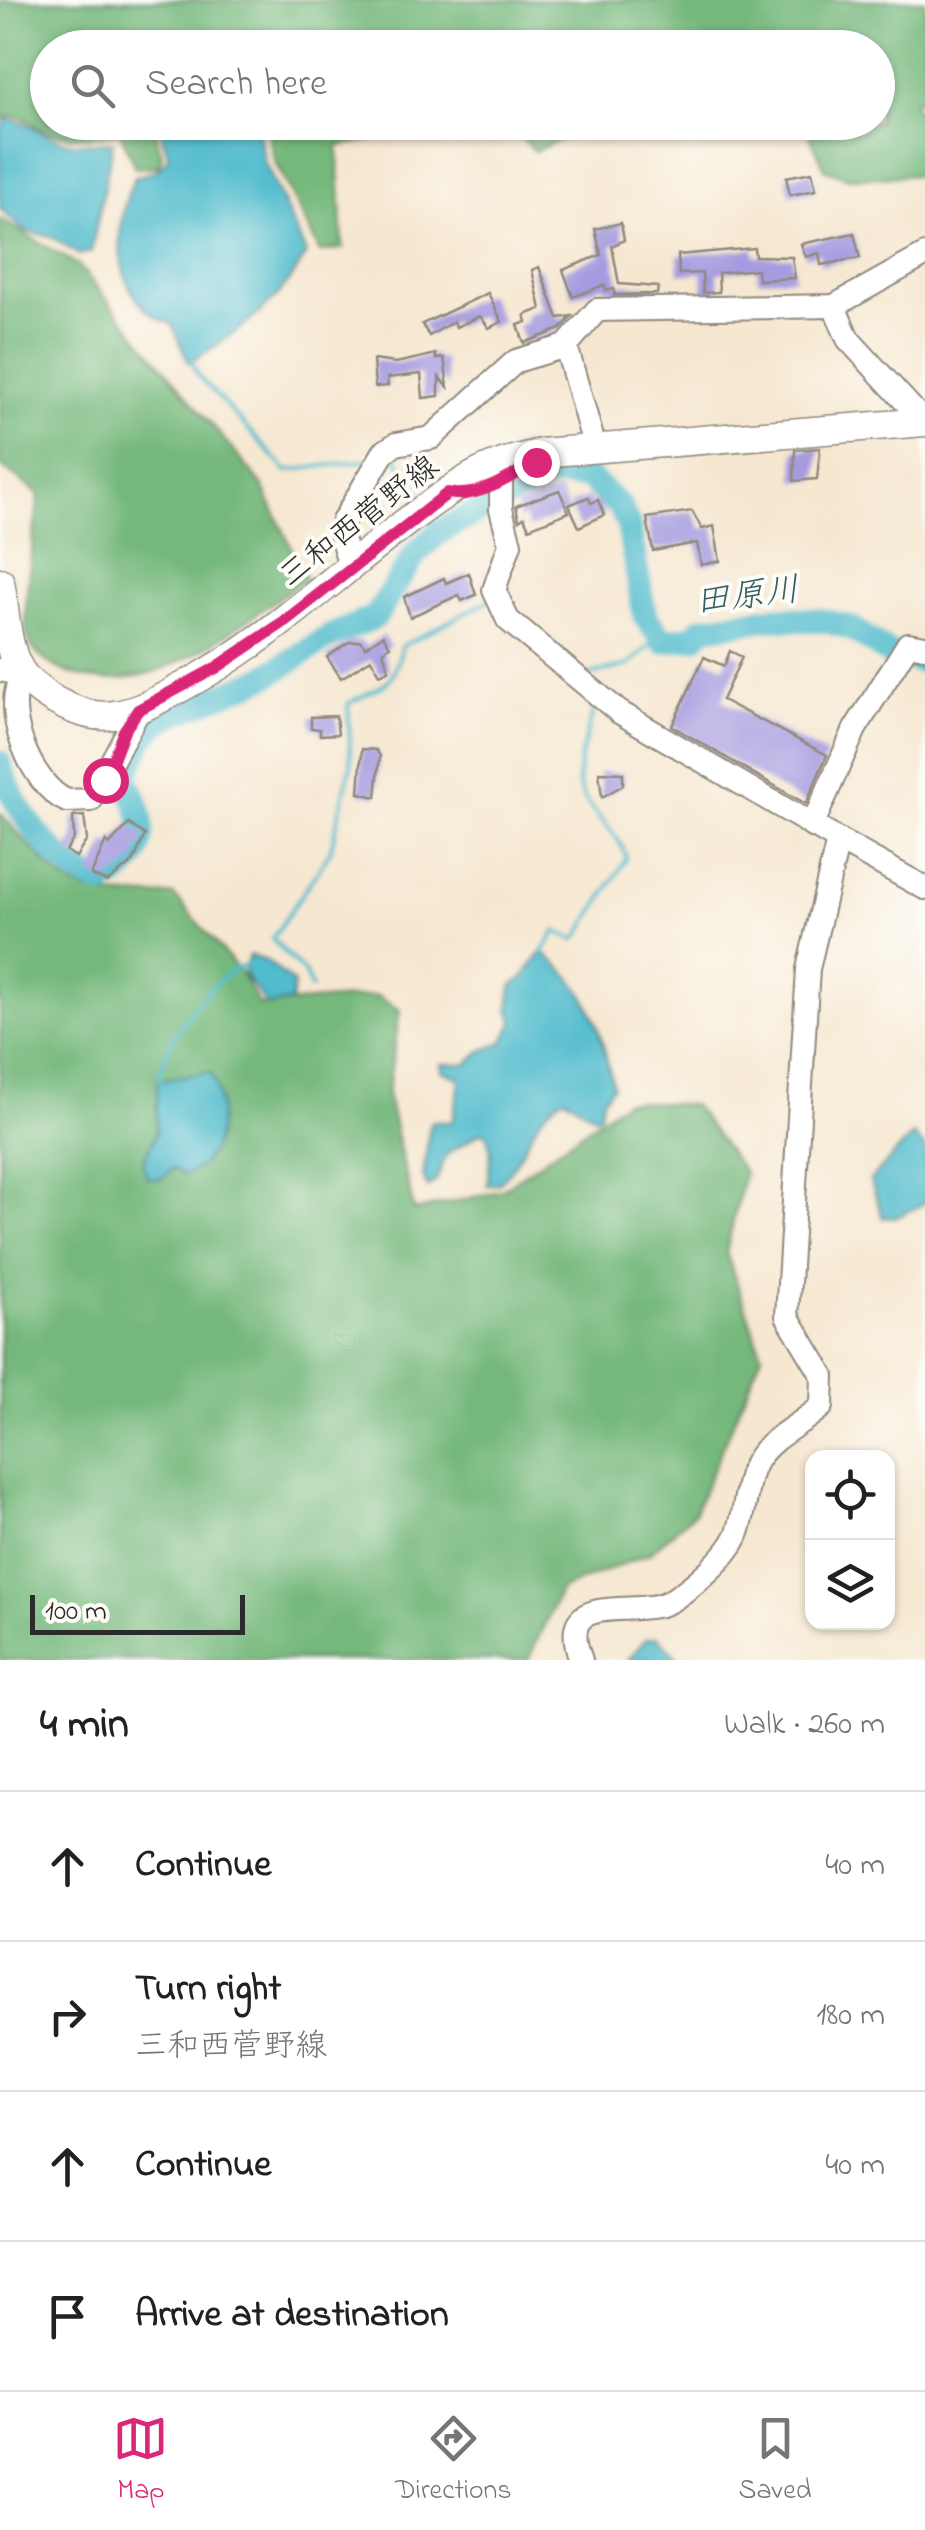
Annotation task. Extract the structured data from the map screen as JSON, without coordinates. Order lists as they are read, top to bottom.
{
  "streets": {
    "main road": ["三和西菅野線"]
  },
  "water": ["田原川"],
  "scale_bar": "100 m",
  "page": {
    "search": "Search here",
    "scale": "100 m",
    "heading": ["4 min", "Walk · 260 m"],
    "list": [
      ["Continue", "40 m"],
      ["Turn right", "三和西菅野線", "180 m"],
      ["Continue", "40 m"],
      "Arrive at destination"
    ],
    "nav": ["Map", "Directions", "Saved"]
  }
}
